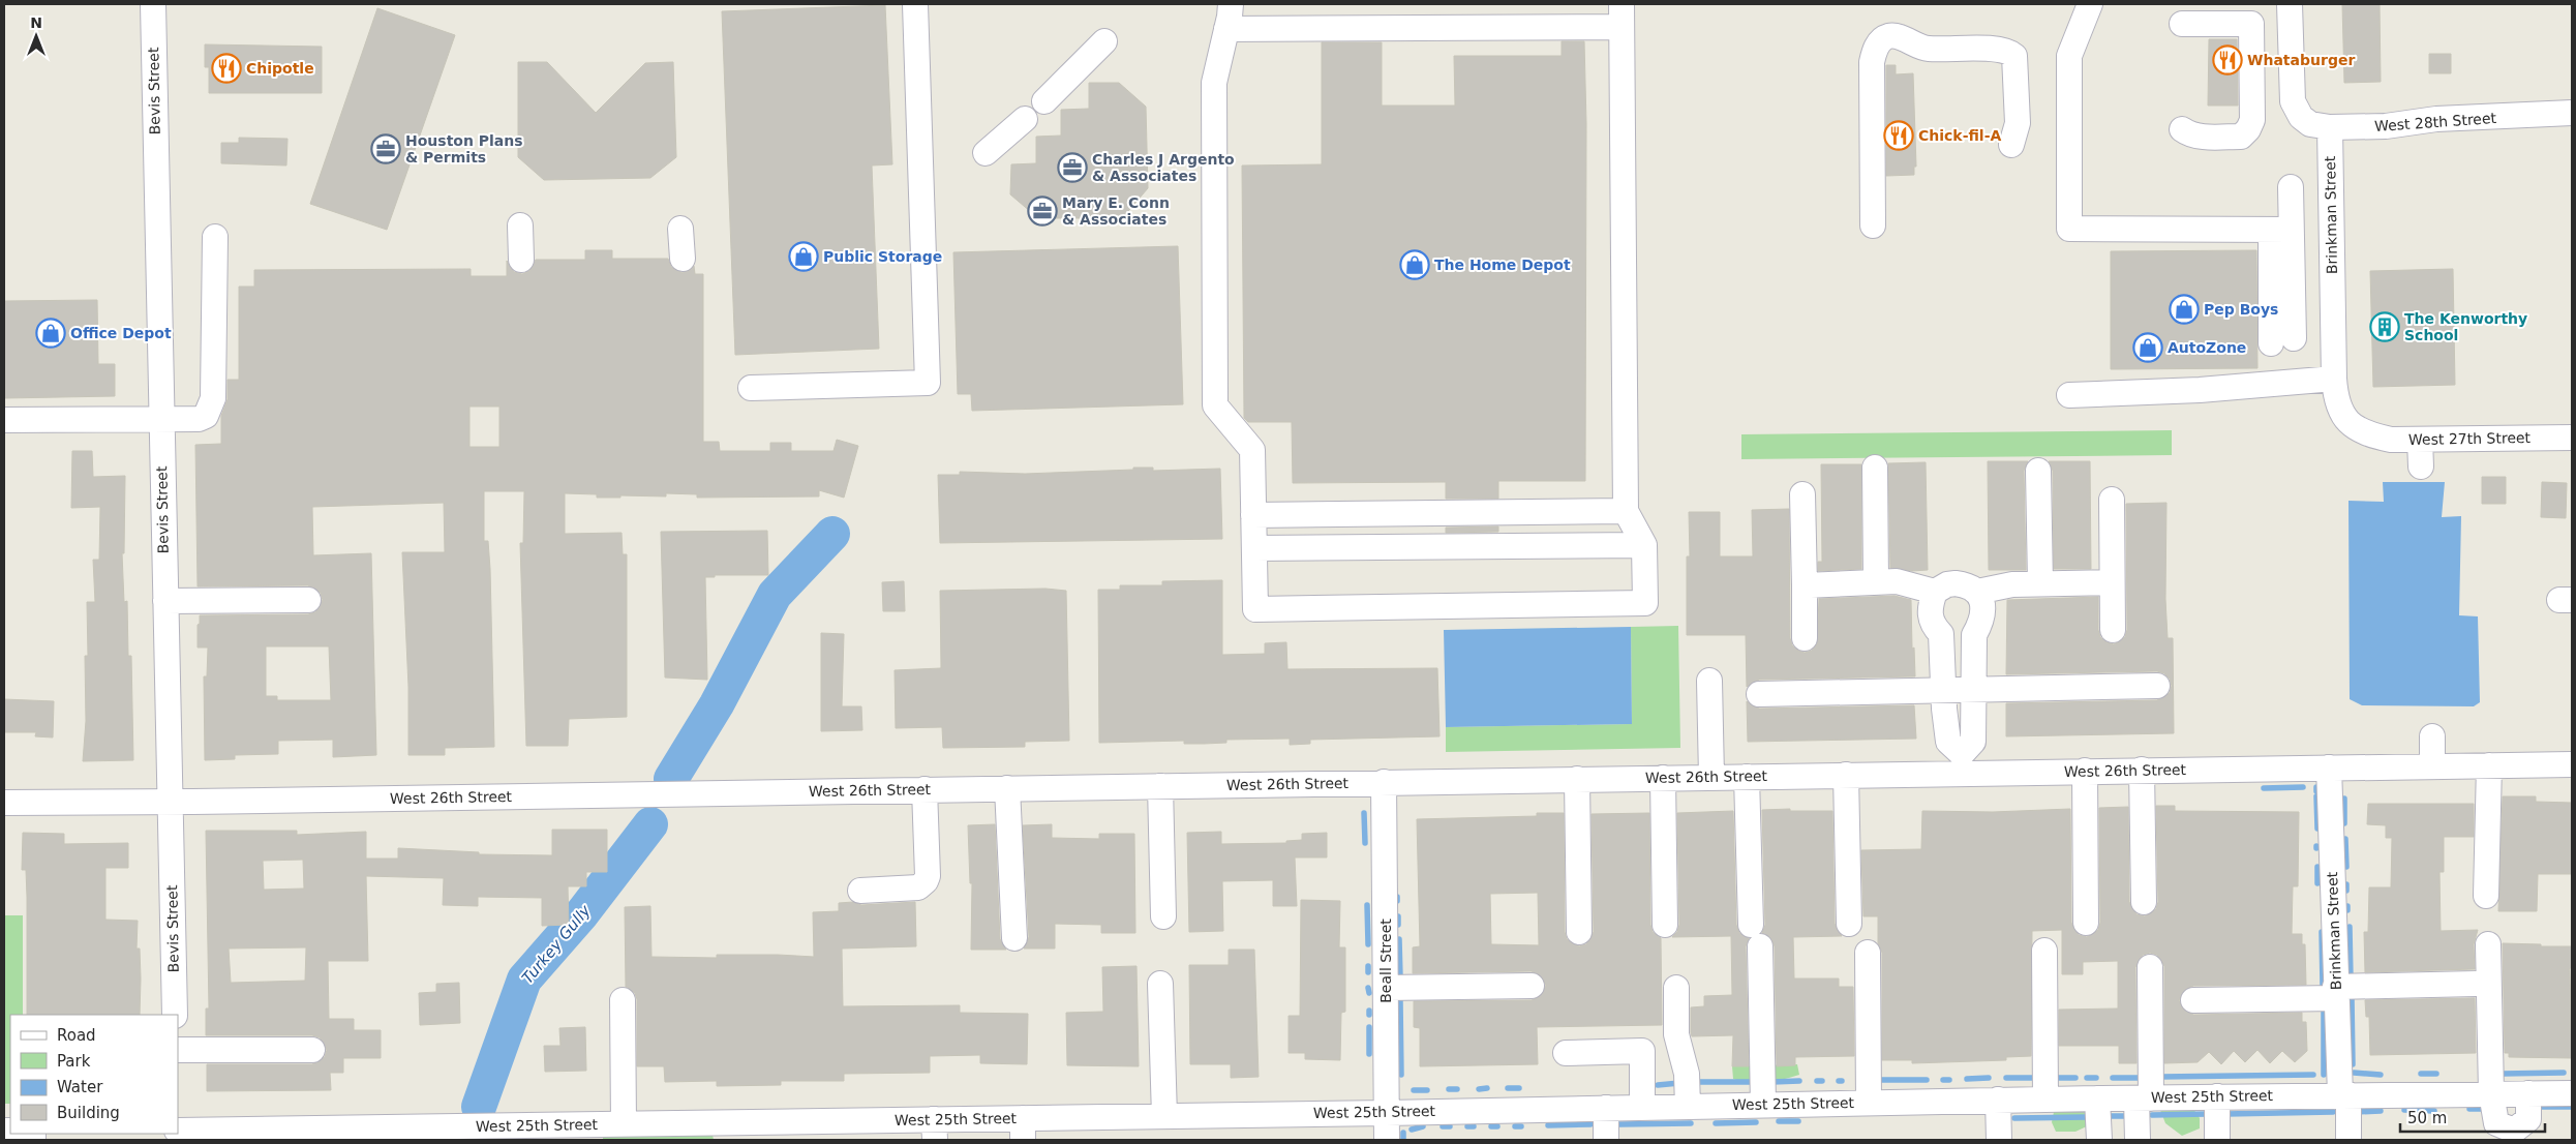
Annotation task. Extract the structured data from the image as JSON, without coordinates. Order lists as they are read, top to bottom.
{
  "streets": {
    "street": [
      "Bevis Street",
      "West 28th Street",
      "Brinkman Street",
      "West 27th Street",
      "West 26th Street",
      "Beall Street",
      "West 25th Street"
    ]
  },
  "crossings": [
    ["Bevis Street", "West 26th Street"],
    ["West 28th Street", "Brinkman Street"],
    ["Brinkman Street", "West 27th Street"],
    ["Brinkman Street", "West 26th Street"],
    ["Brinkman Street", "West 25th Street"],
    ["West 26th Street", "Beall Street"],
    ["Beall Street", "West 25th Street"]
  ],
  "water": ["Turkey Gully"],
  "places": {
    "restaurant": ["Whataburger", "Chipotle", "Chick-fil-A"],
    "office": ["Houston Plans & Permits", "Charles J Argento & Associates", "Mary E. Conn & Associates"],
    "shop": [
      "Public Storage",
      "The Home Depot",
      "Pep Boys",
      "Office Depot",
      "AutoZone"
    ],
    "building": ["The Kenworthy School"]
  },
  "legend": [
    "Road",
    "Park",
    "Water",
    "Building"
  ],
  "scale_bar": "50 m",
  "north": "top"
}
